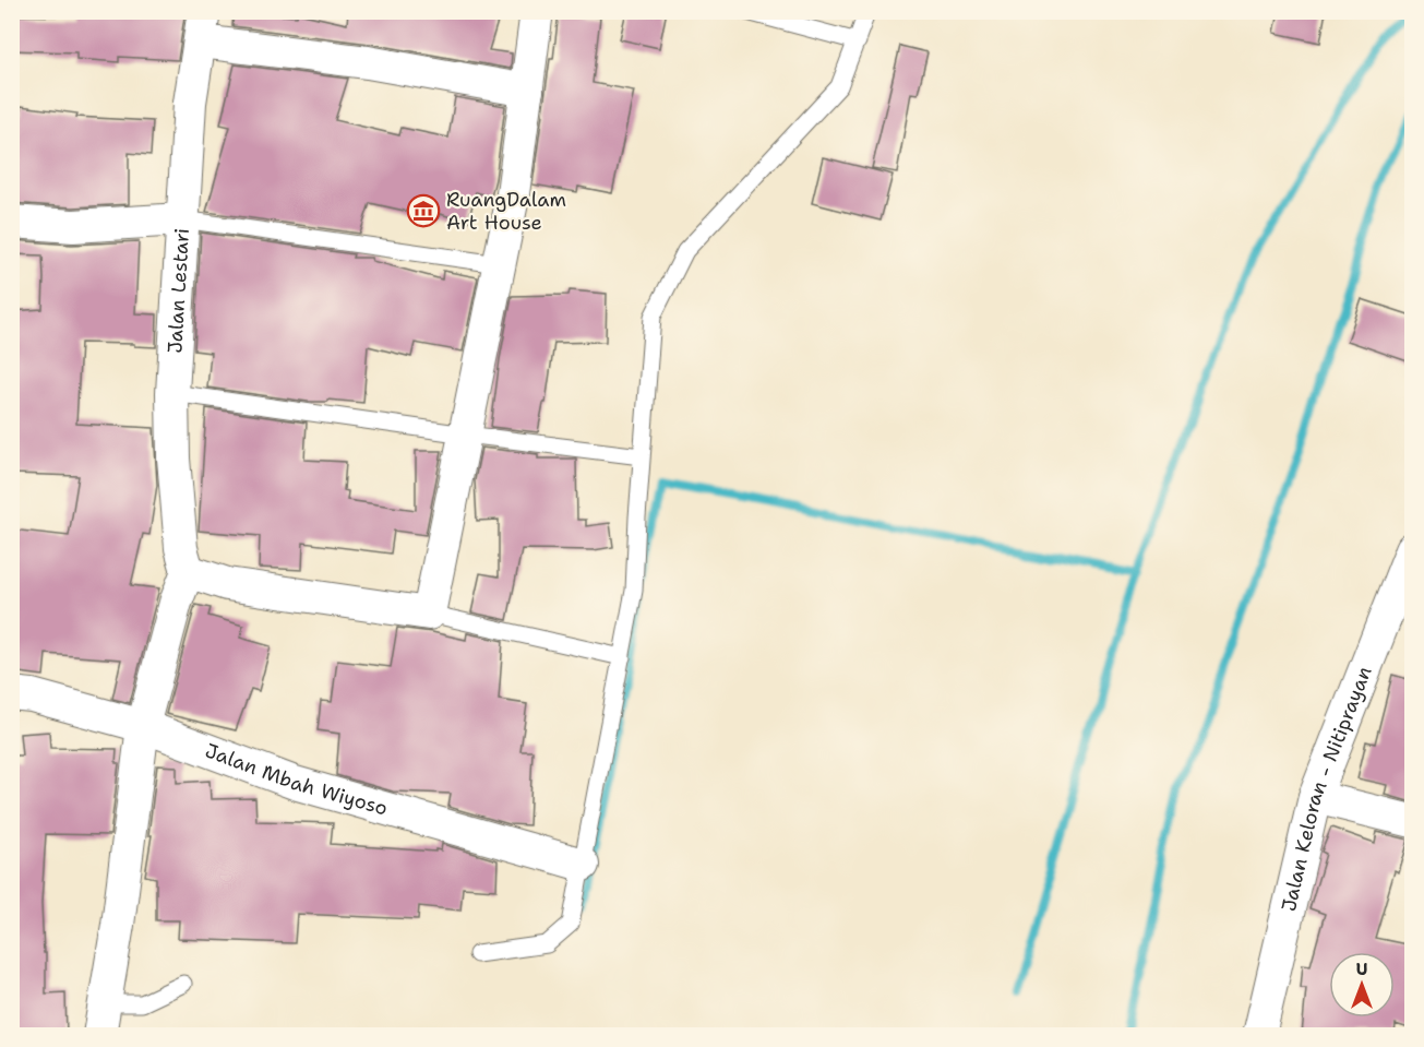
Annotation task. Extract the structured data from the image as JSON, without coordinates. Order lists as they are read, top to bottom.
{
  "streets": {
    "street": ["Jalan Lestari", "Jalan Mbah Wiyoso", "Jalan Keloran - Nitiprayan"]
  },
  "places": {
    "museum": ["RuangDalam Art House"]
  },
  "north": "top"
}
